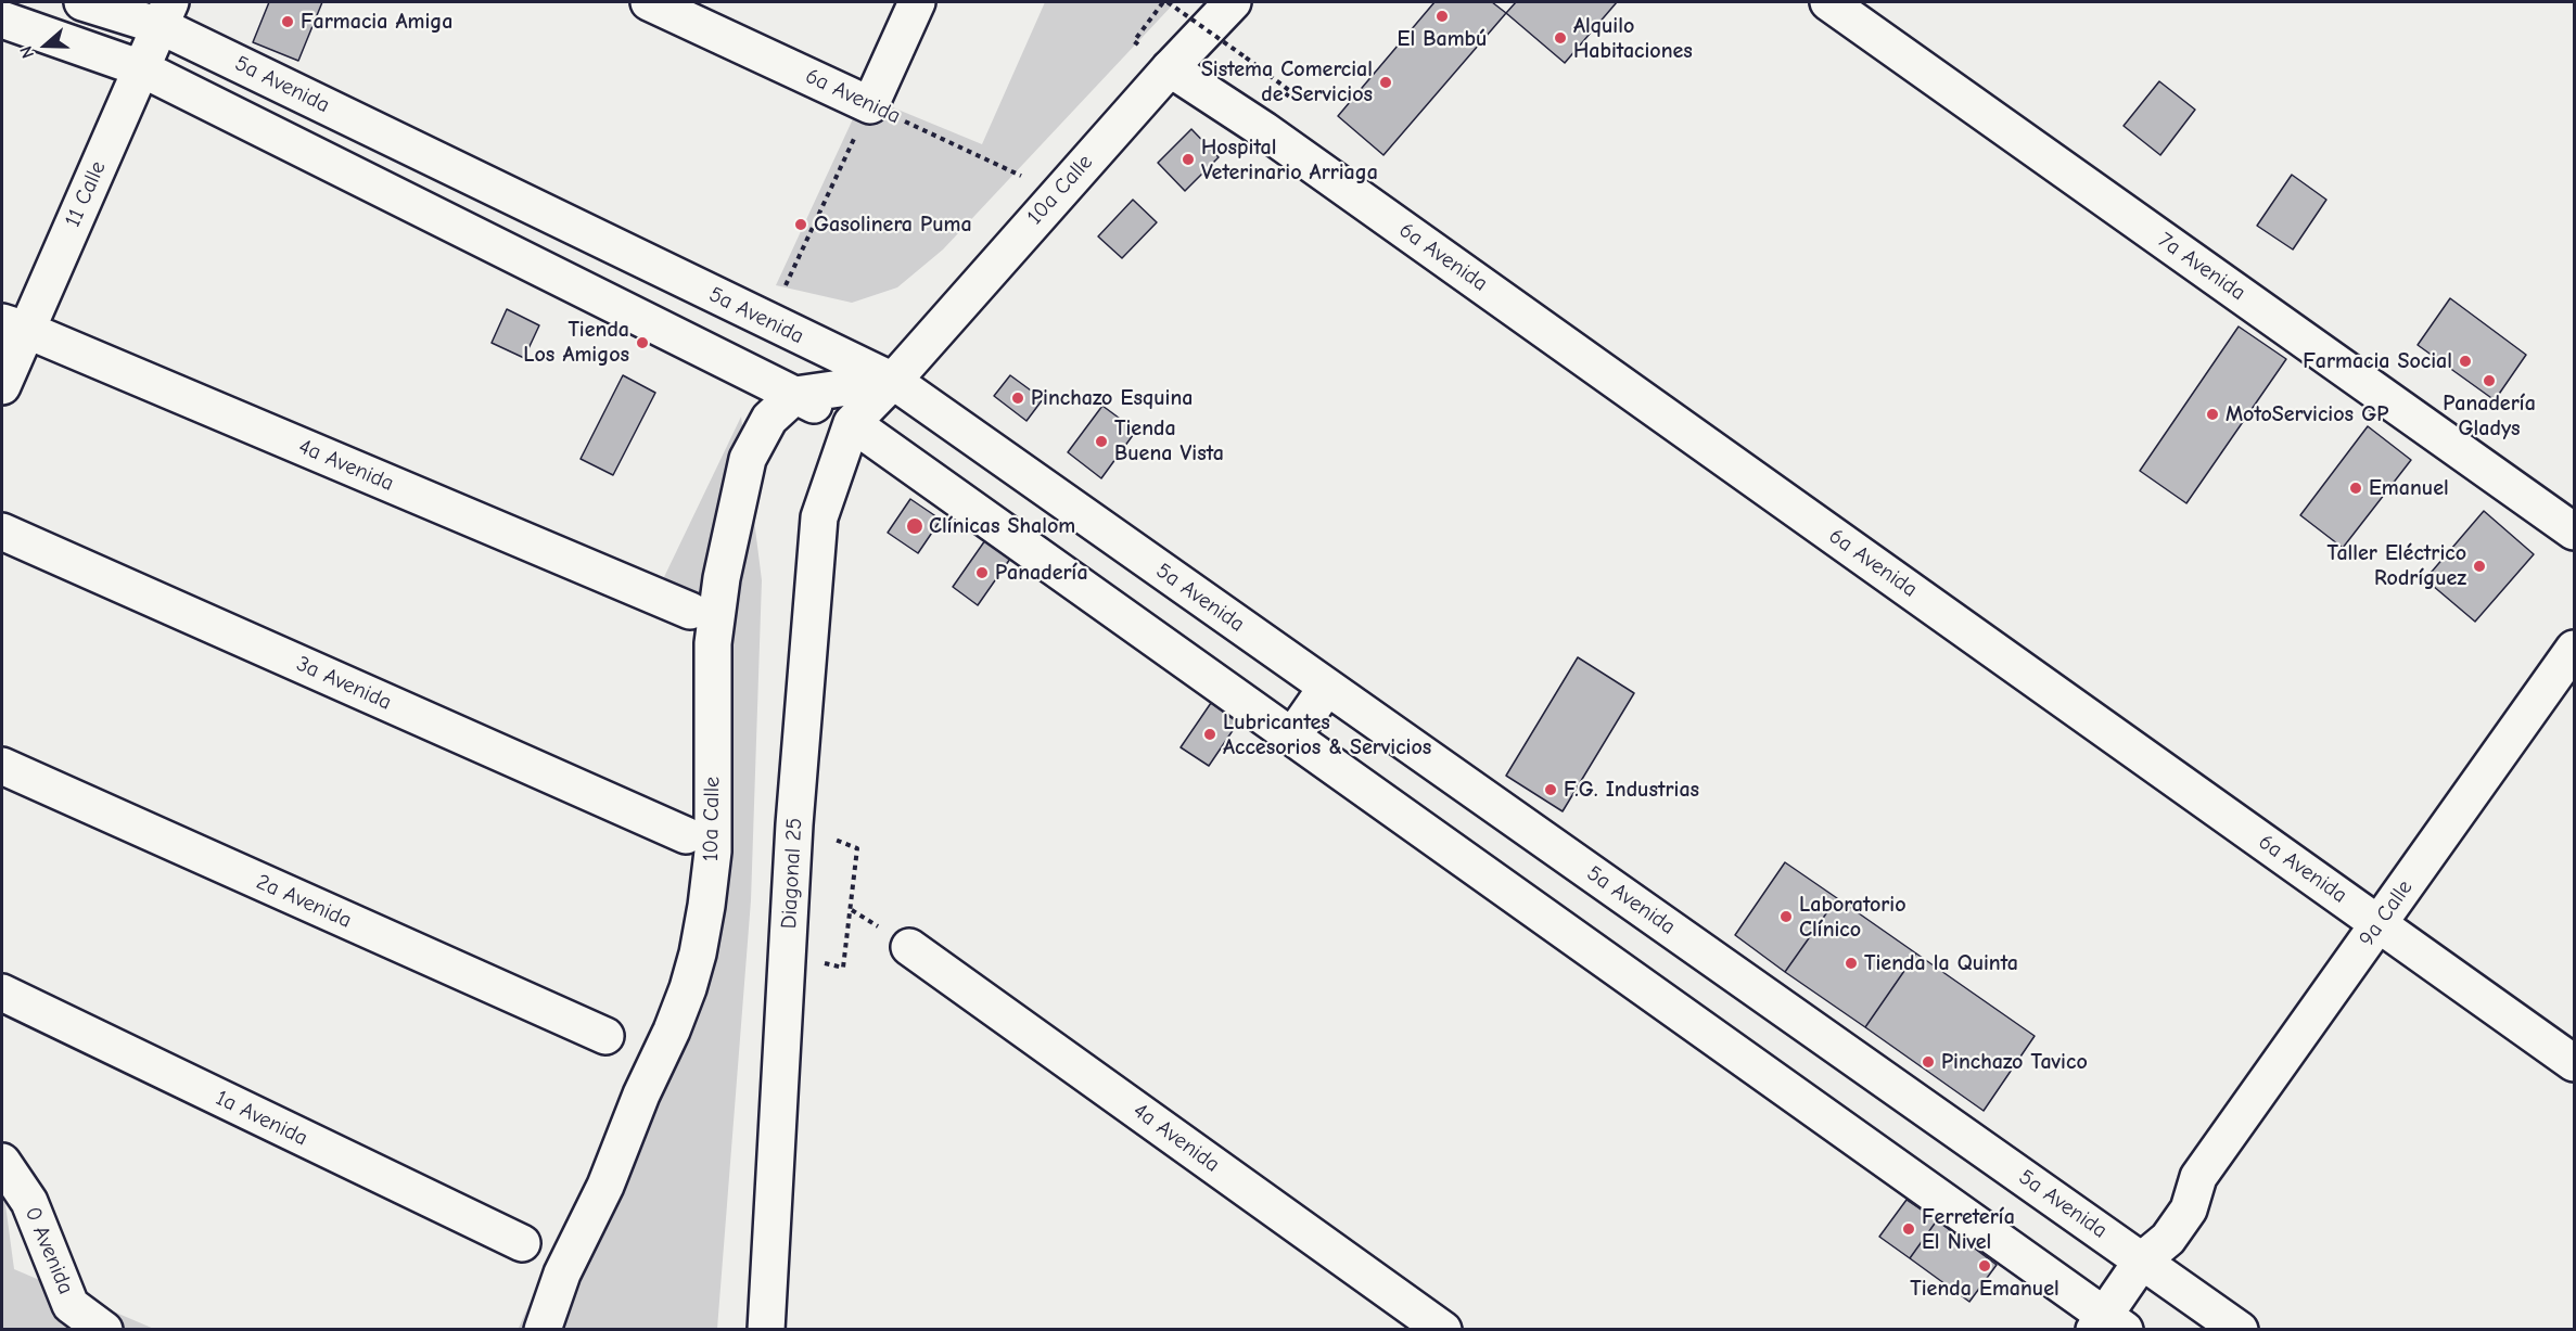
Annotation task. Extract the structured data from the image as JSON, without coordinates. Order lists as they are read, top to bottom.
{
  "streets": {
    "street": [
      "5a Avenida",
      "6a Avenida",
      "10a Calle",
      "11 Calle",
      "7a Avenida",
      "4a Avenida",
      "3a Avenida",
      "Diagonal 25",
      "2a Avenida",
      "9a Calle",
      "1a Avenida",
      "0 Avenida"
    ]
  },
  "crossings": [
    ["5a Avenida", "10a Calle"],
    ["5a Avenida", "11 Calle"],
    ["5a Avenida", "9a Calle"],
    ["6a Avenida", "10a Calle"],
    ["6a Avenida", "9a Calle"],
    ["10a Calle", "Diagonal 25"],
    ["11 Calle", "4a Avenida"]
  ],
  "places": [
    "El Bambú",
    "Farmacia Amiga",
    "Alquilo Habitaciones",
    "Sistema Comercial de Servicios",
    "Hospital Veterinario Arriaga",
    "Gasolinera Puma",
    "Tienda Los Amigos",
    "Farmacia Social",
    "Panadería Gladys",
    "Pinchazo Esquina",
    "MotoServicios GP",
    "Tienda Buena Vista",
    "Emanuel",
    "Clínicas Shalom",
    "Taller Eléctrico Rodríguez",
    "Panadería",
    "Lubricantes Accesorios & Servicios",
    "F.G. Industrias",
    "Laboratorio Clínico",
    "Tienda la Quinta",
    "Pinchazo Tavico",
    "Ferretería El Nivel",
    "Tienda Emanuel"
  ],
  "north": "left"
}
